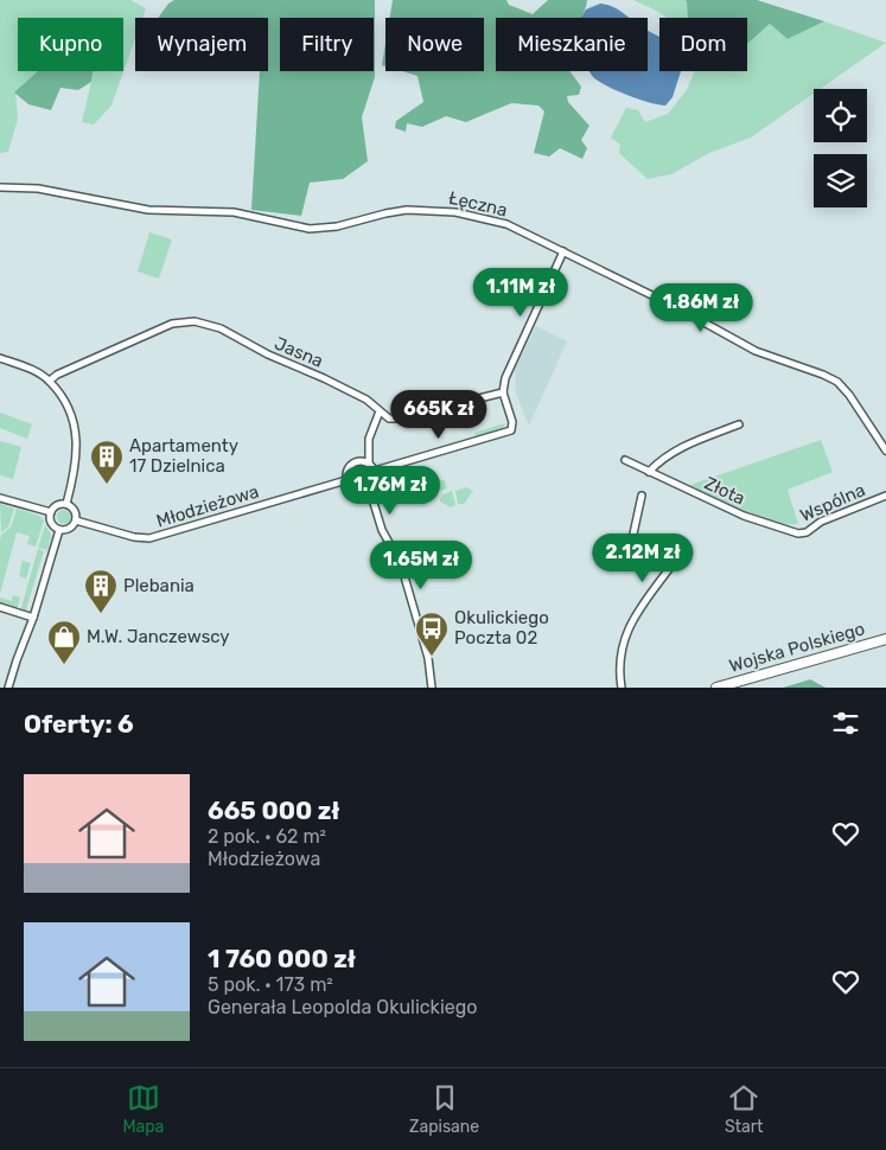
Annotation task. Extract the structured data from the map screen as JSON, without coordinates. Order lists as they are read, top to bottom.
{
  "streets": {
    "main road": ["Wojska Polskiego"],
    "street": [
      "Łęczna",
      "Jasna",
      "Złota",
      "Wspólna",
      "Młodzieżowa"
    ]
  },
  "crossings": [
    ["Złota", "Wspólna"]
  ],
  "places": {
    "building": ["Apartamenty 17 Dzielnica", "Plebania"],
    "bus stop": ["Okulickiego Poczta 02"],
    "shop": ["M.W. Janczewscy"]
  },
  "page": {
    "chip": [
      "Kupno",
      "Wynajem",
      "Filtry",
      "Nowe",
      "Mieszkanie",
      "Dom"
    ],
    "price": [
      "1.11M zł",
      "1.86M zł",
      "665K zł",
      "1.76M zł",
      "2.12M zł",
      "1.65M zł"
    ],
    "heading": "Oferty: 6",
    "list": [
      {
        "name": "665 000 zł",
        "note": "2 pok. · 62 m² · Młodzieżowa"
      },
      {
        "name": "1 760 000 zł",
        "note": "5 pok. · 173 m² · Generała Leopolda Okulickiego"
      }
    ],
    "tabs": ["Mapa", "Zapisane", "Start"]
  }
}
